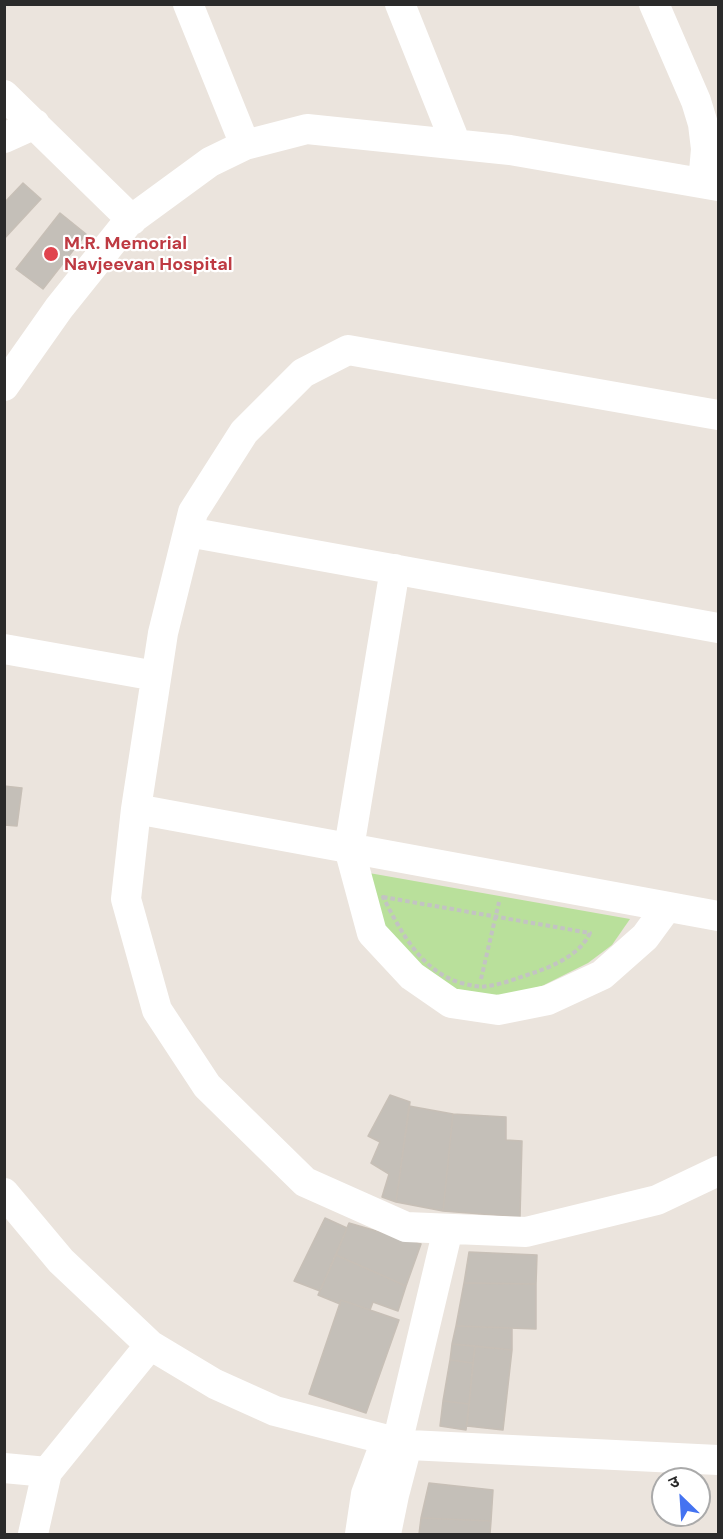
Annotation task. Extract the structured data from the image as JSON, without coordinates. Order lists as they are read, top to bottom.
{
  "places": ["M.R. Memorial Navjeevan Hospital"],
  "north": "top left"
}
